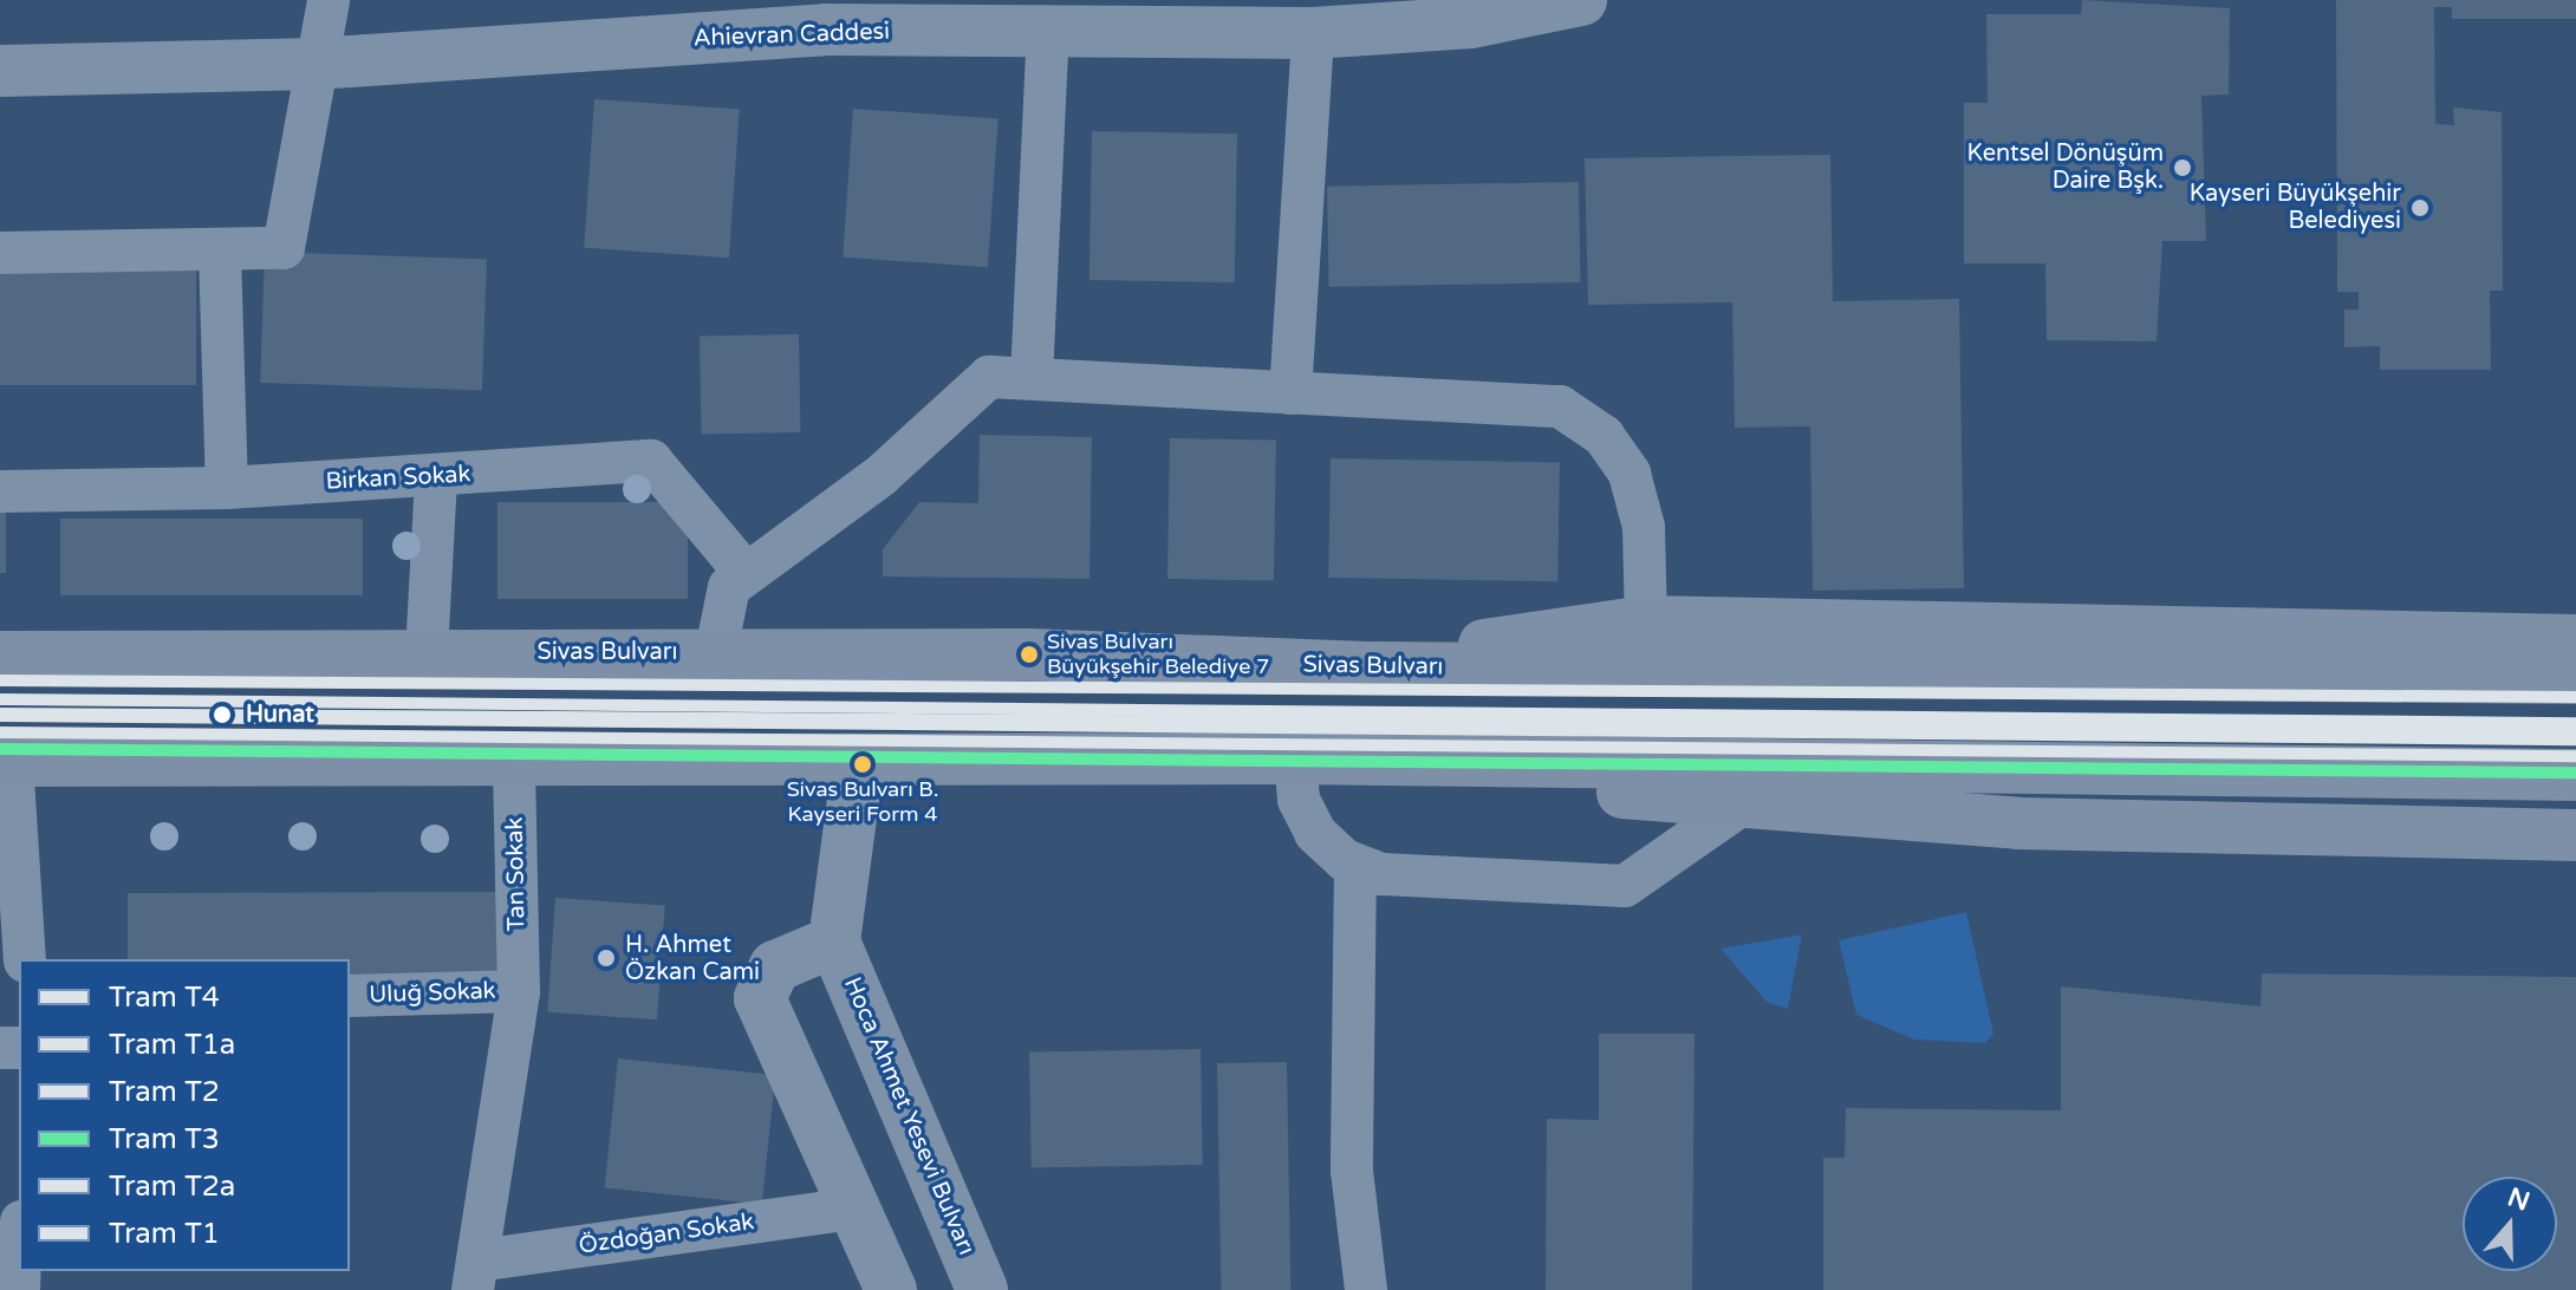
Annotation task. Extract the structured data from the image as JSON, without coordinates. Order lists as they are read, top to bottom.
{
  "streets": {
    "highway": ["Sivas Bulvarı"],
    "street": [
      "Ahievran Caddesi",
      "Birkan Sokak",
      "Tan Sokak",
      "Uluğ Sokak",
      "Hoca Ahmet Yesevi Bulvarı",
      "Özdoğan Sokak"
    ]
  },
  "crossings": [
    ["Tan Sokak", "Uluğ Sokak"],
    ["Tan Sokak", "Özdoğan Sokak"]
  ],
  "places": [
    "Kentsel Dönüşüm Daire Bşk.",
    "Kayseri Büyükşehir Belediyesi",
    "Sivas Bulvarı Büyükşehir Belediye 7",
    "Hunat",
    "Sivas Bulvarı B. Kayseri Form 4",
    "H. Ahmet Özkan Cami"
  ],
  "lines": [
    "tram line T1",
    "tram line T2",
    "tram line T2a",
    "tram line T4",
    "tram line T1a",
    "tram line T3"
  ],
  "legend": [
    "Tram T4",
    "Tram T1a",
    "Tram T2",
    "Tram T3",
    "Tram T2a",
    "Tram T1"
  ],
  "north": "top"
}
